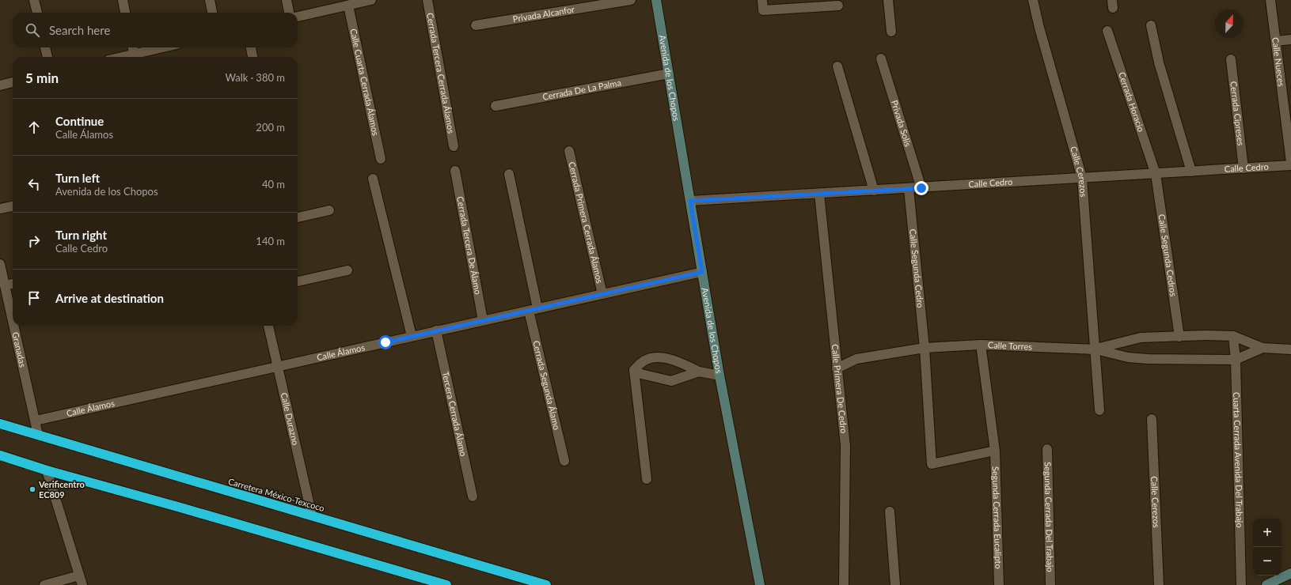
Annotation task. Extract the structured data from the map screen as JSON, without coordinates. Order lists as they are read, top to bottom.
{
  "streets": {
    "highway": ["Carretera México-Texcoco"],
    "street": [
      "Privada Alcanfor",
      "Calle Nueces",
      "Cerrada Tercera Cerrada Álamos",
      "Avenida de los Chopos",
      "Calle Cuarta Cerrada Álamos",
      "Cerrada De La Palma",
      "Cerrada Horacio",
      "Cerrada Cipreses",
      "Privada Solís",
      "Calle Cedro",
      "Calle Cerezos",
      "Cerrada Primera Cerrada Álamos",
      "Cerrada Tercera De Álamo",
      "Calle Segunda Cedros",
      "Calle Segunda Cedro",
      "Calle Torres",
      "Granadas",
      "Calle Álamos",
      "Cerrada Segunda Álamo",
      "Calle Primera De Cedro",
      "Tercera Cerrada Álamo",
      "Calle Durazno",
      "Cuarta Cerrada Avenida Del Trabajo",
      "Segunda Cerrada Del Trabajo",
      "Segunda Cerrada Eucalipto"
    ]
  },
  "crossings": [
    ["Avenida de los Chopos", "Cerrada De La Palma"],
    ["Avenida de los Chopos", "Calle Cedro"],
    ["Avenida de los Chopos", "Calle Álamos"],
    ["Cerrada Horacio", "Calle Cedro"],
    ["Cerrada Horacio", "Calle Segunda Cedros"],
    ["Cerrada Cipreses", "Calle Cedro"],
    ["Privada Solís", "Calle Cedro"],
    ["Calle Cedro", "Calle Cerezos"],
    ["Calle Cedro", "Calle Segunda Cedros"],
    ["Calle Cedro", "Calle Segunda Cedro"],
    ["Calle Cedro", "Calle Primera De Cedro"],
    ["Calle Cerezos", "Calle Torres"],
    ["Cerrada Primera Cerrada Álamos", "Calle Álamos"],
    ["Cerrada Tercera De Álamo", "Calle Álamos"],
    ["Calle Segunda Cedros", "Calle Torres"],
    ["Calle Segunda Cedro", "Calle Torres"],
    ["Calle Torres", "Calle Primera De Cedro"],
    ["Calle Torres", "Cuarta Cerrada Avenida Del Trabajo"],
    ["Calle Torres", "Segunda Cerrada Eucalipto"],
    ["Granadas", "Calle Álamos"],
    ["Granadas", "Carretera México-Texcoco"],
    ["Calle Álamos", "Cerrada Segunda Álamo"],
    ["Calle Álamos", "Tercera Cerrada Álamo"],
    ["Calle Álamos", "Calle Durazno"],
    ["Calle Durazno", "Carretera México-Texcoco"]
  ],
  "places": ["Verificentro EC809"],
  "north": "top",
  "page": {
    "search": "Search here",
    "heading": ["5 min", "Walk · 380 m"],
    "list": [
      ["Continue", "Calle Álamos", "200 m"],
      ["Turn left", "Avenida de los Chopos", "40 m"],
      ["Turn right", "Calle Cedro", "140 m"],
      "Arrive at destination"
    ],
    "map_buttons": ["+", "−"]
  }
}
